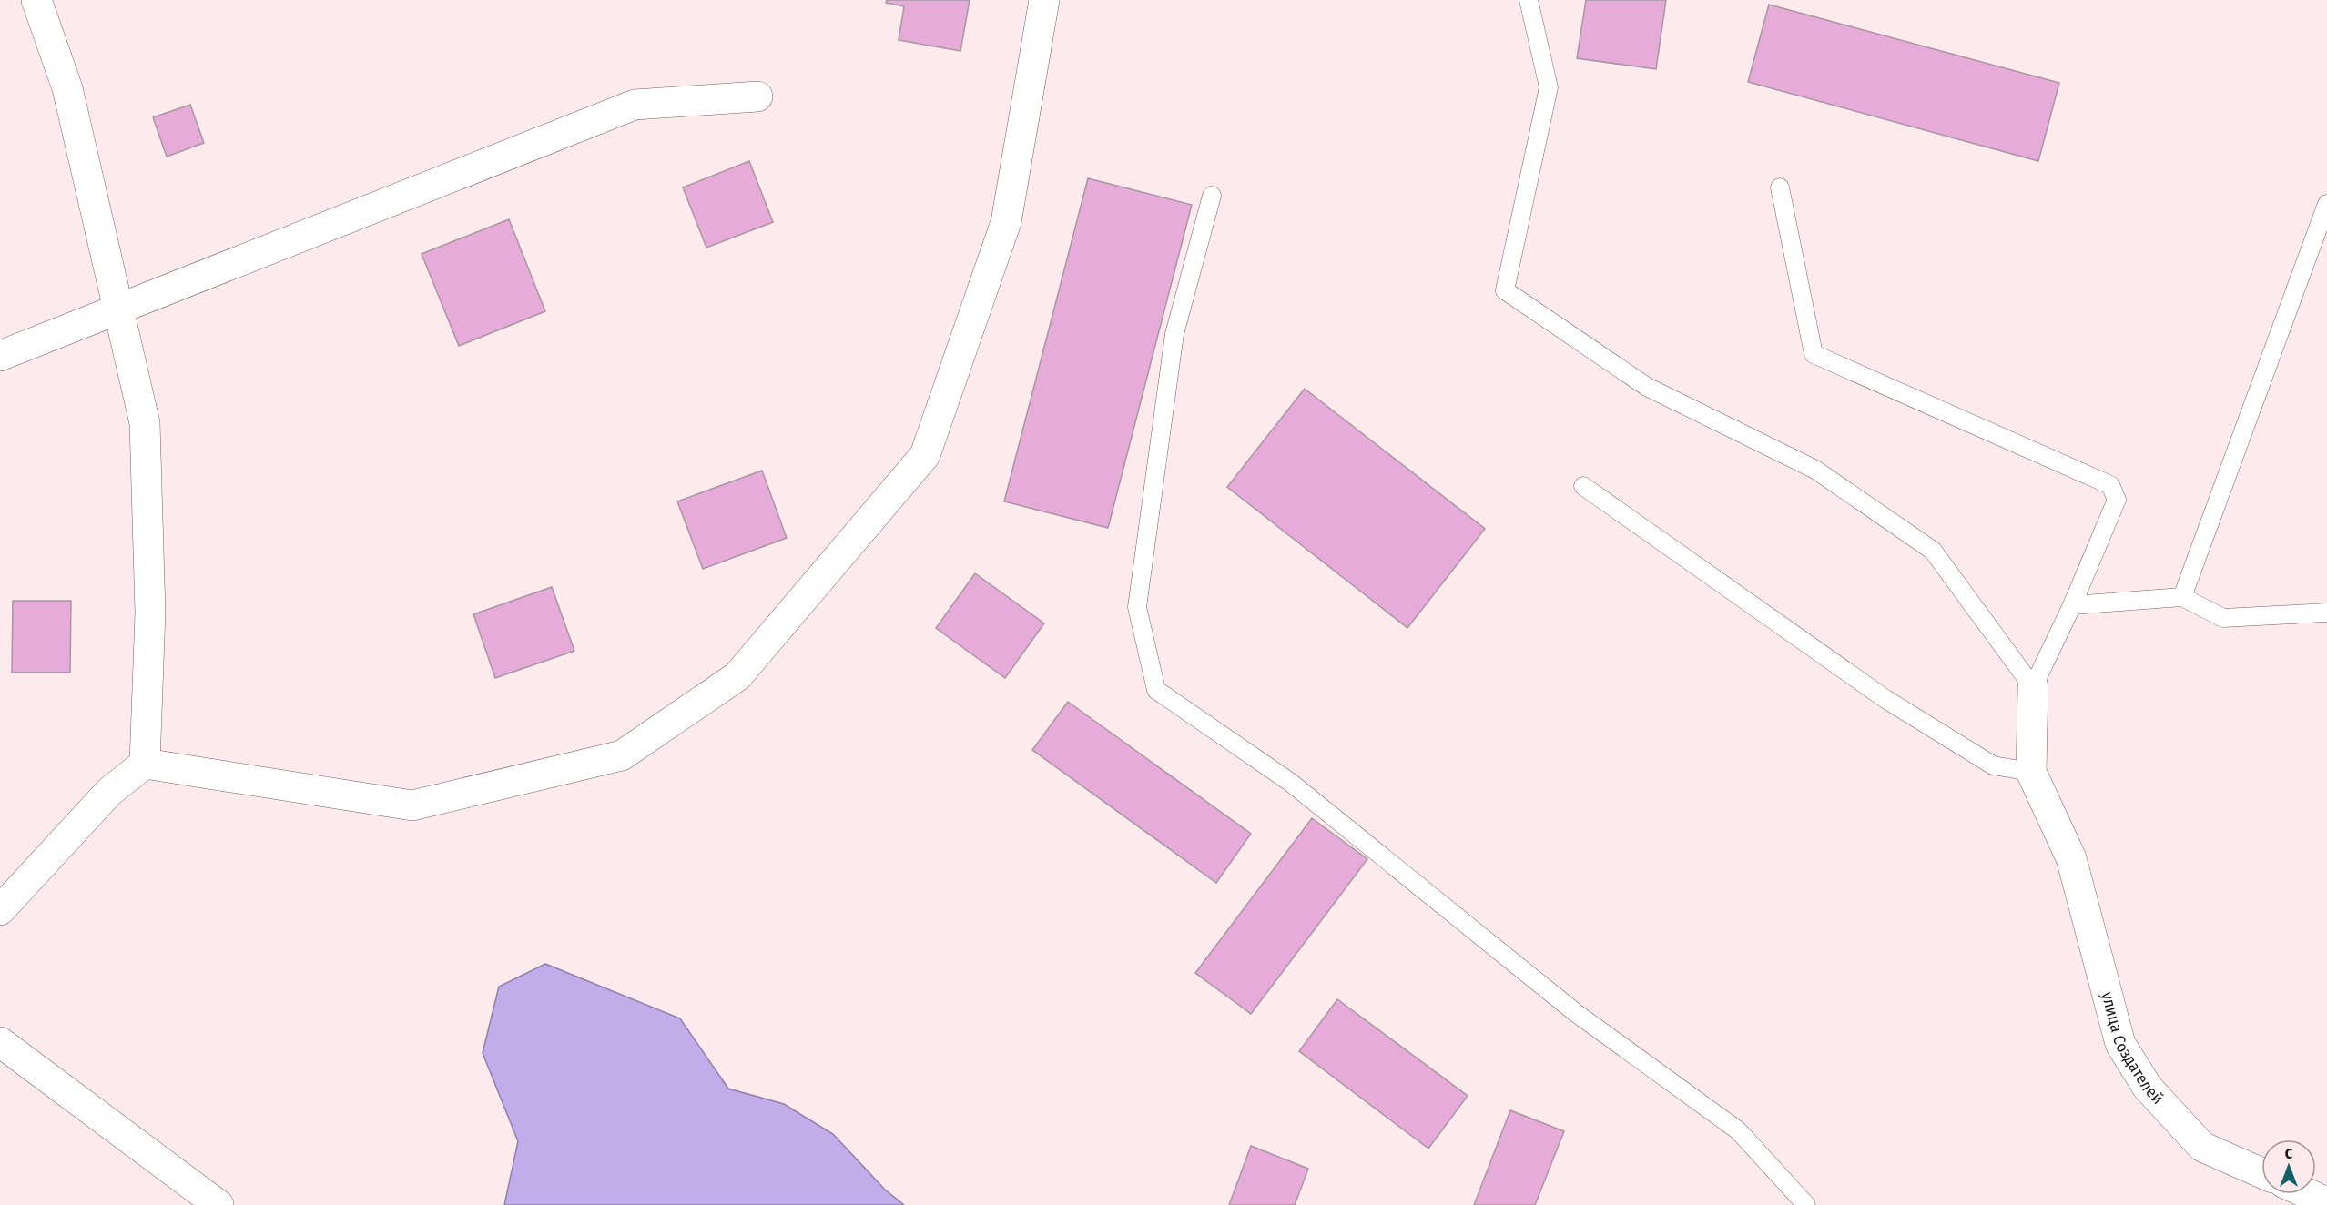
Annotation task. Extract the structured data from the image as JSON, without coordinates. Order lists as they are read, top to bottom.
{
  "streets": {
    "street": ["улица Создателей"]
  },
  "north": "top"
}
